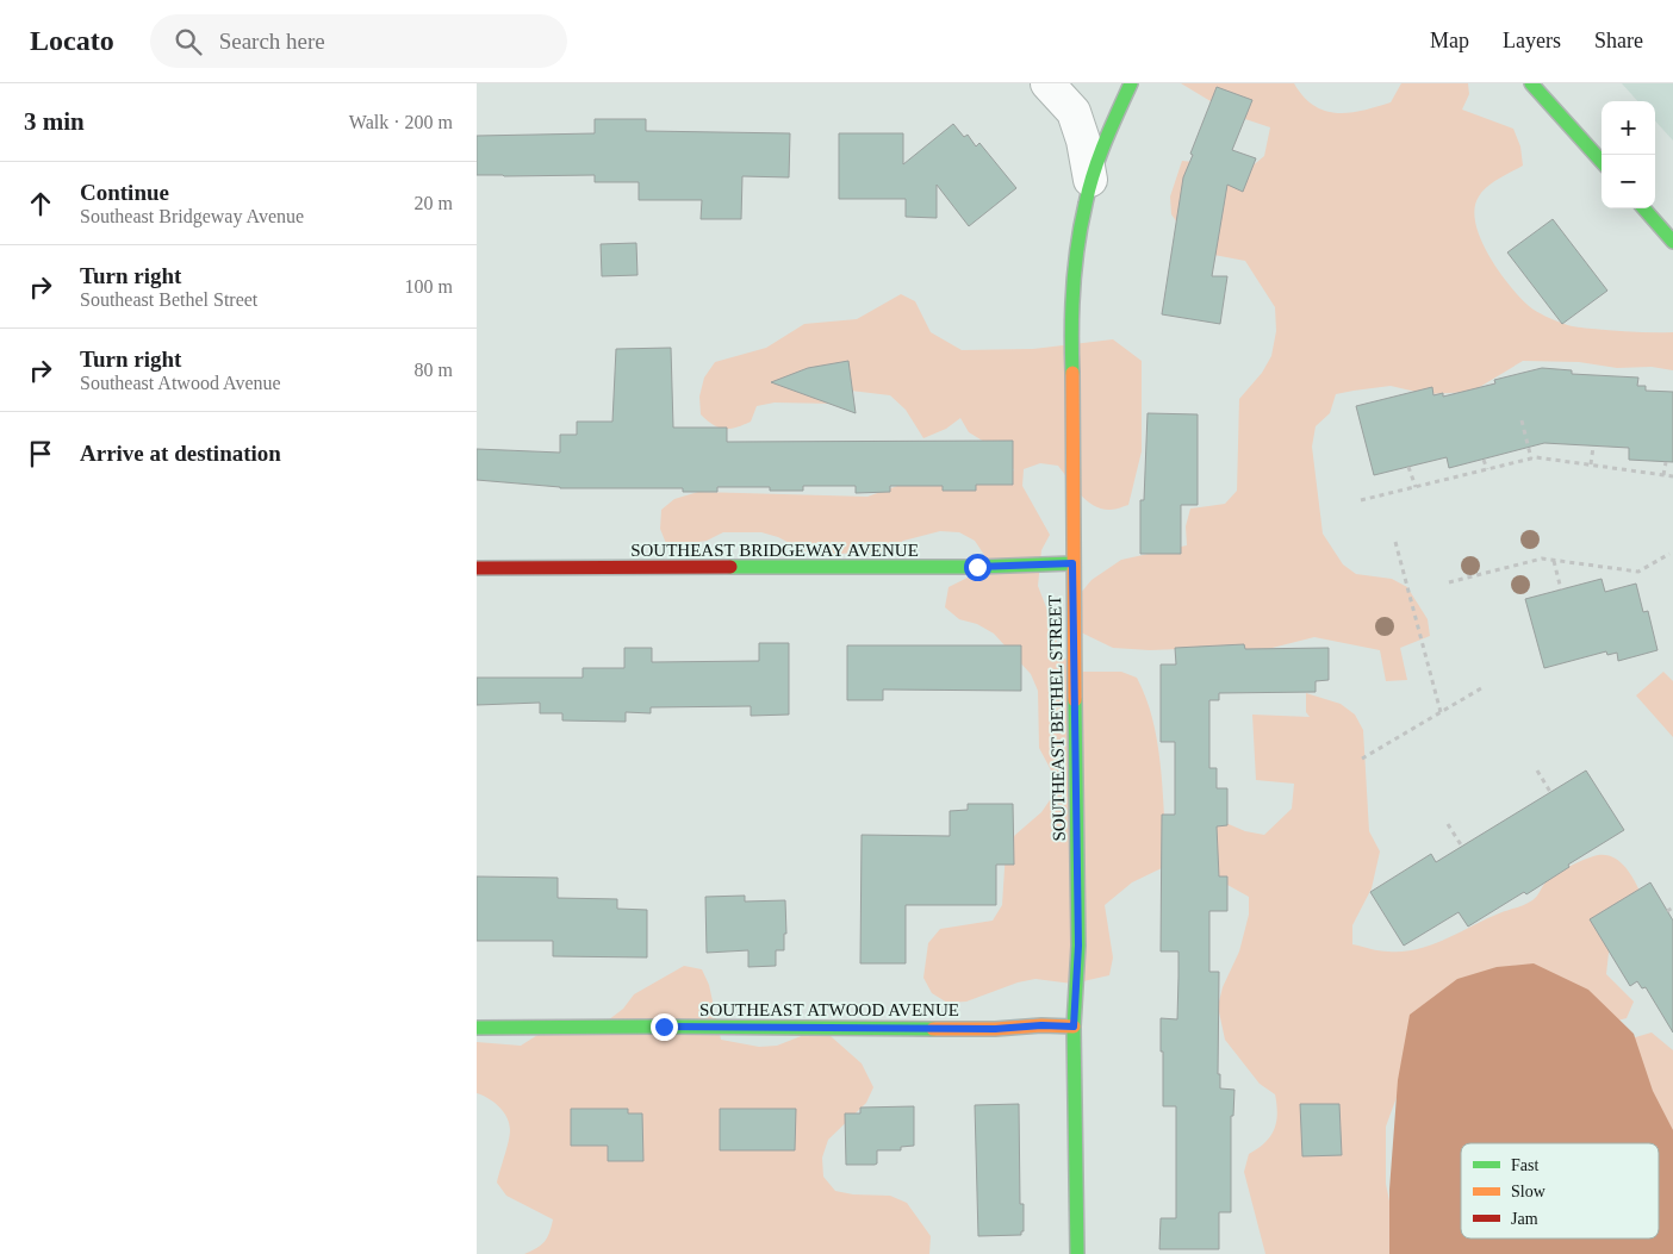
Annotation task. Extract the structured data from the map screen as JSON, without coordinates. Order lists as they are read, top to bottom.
{
  "streets": {
    "street": ["SOUTHEAST BRIDGEWAY AVENUE", "SOUTHEAST BETHEL STREET", "SOUTHEAST ATWOOD AVENUE"]
  },
  "crossings": [
    ["SOUTHEAST BRIDGEWAY AVENUE", "SOUTHEAST BETHEL STREET"],
    ["SOUTHEAST BETHEL STREET", "SOUTHEAST ATWOOD AVENUE"]
  ],
  "legend": ["Fast", "Slow", "Jam"],
  "page": {
    "header": "Locato",
    "search": "Search here",
    "nav": ["Map", "Layers", "Share"],
    "heading": ["3 min", "Walk · 200 m"],
    "map_buttons": ["+", "−"],
    "list": [
      ["Continue", "Southeast Bridgeway Avenue", "20 m"],
      ["Turn right", "Southeast Bethel Street", "100 m"],
      ["Turn right", "Southeast Atwood Avenue", "80 m"],
      "Arrive at destination"
    ]
  }
}
